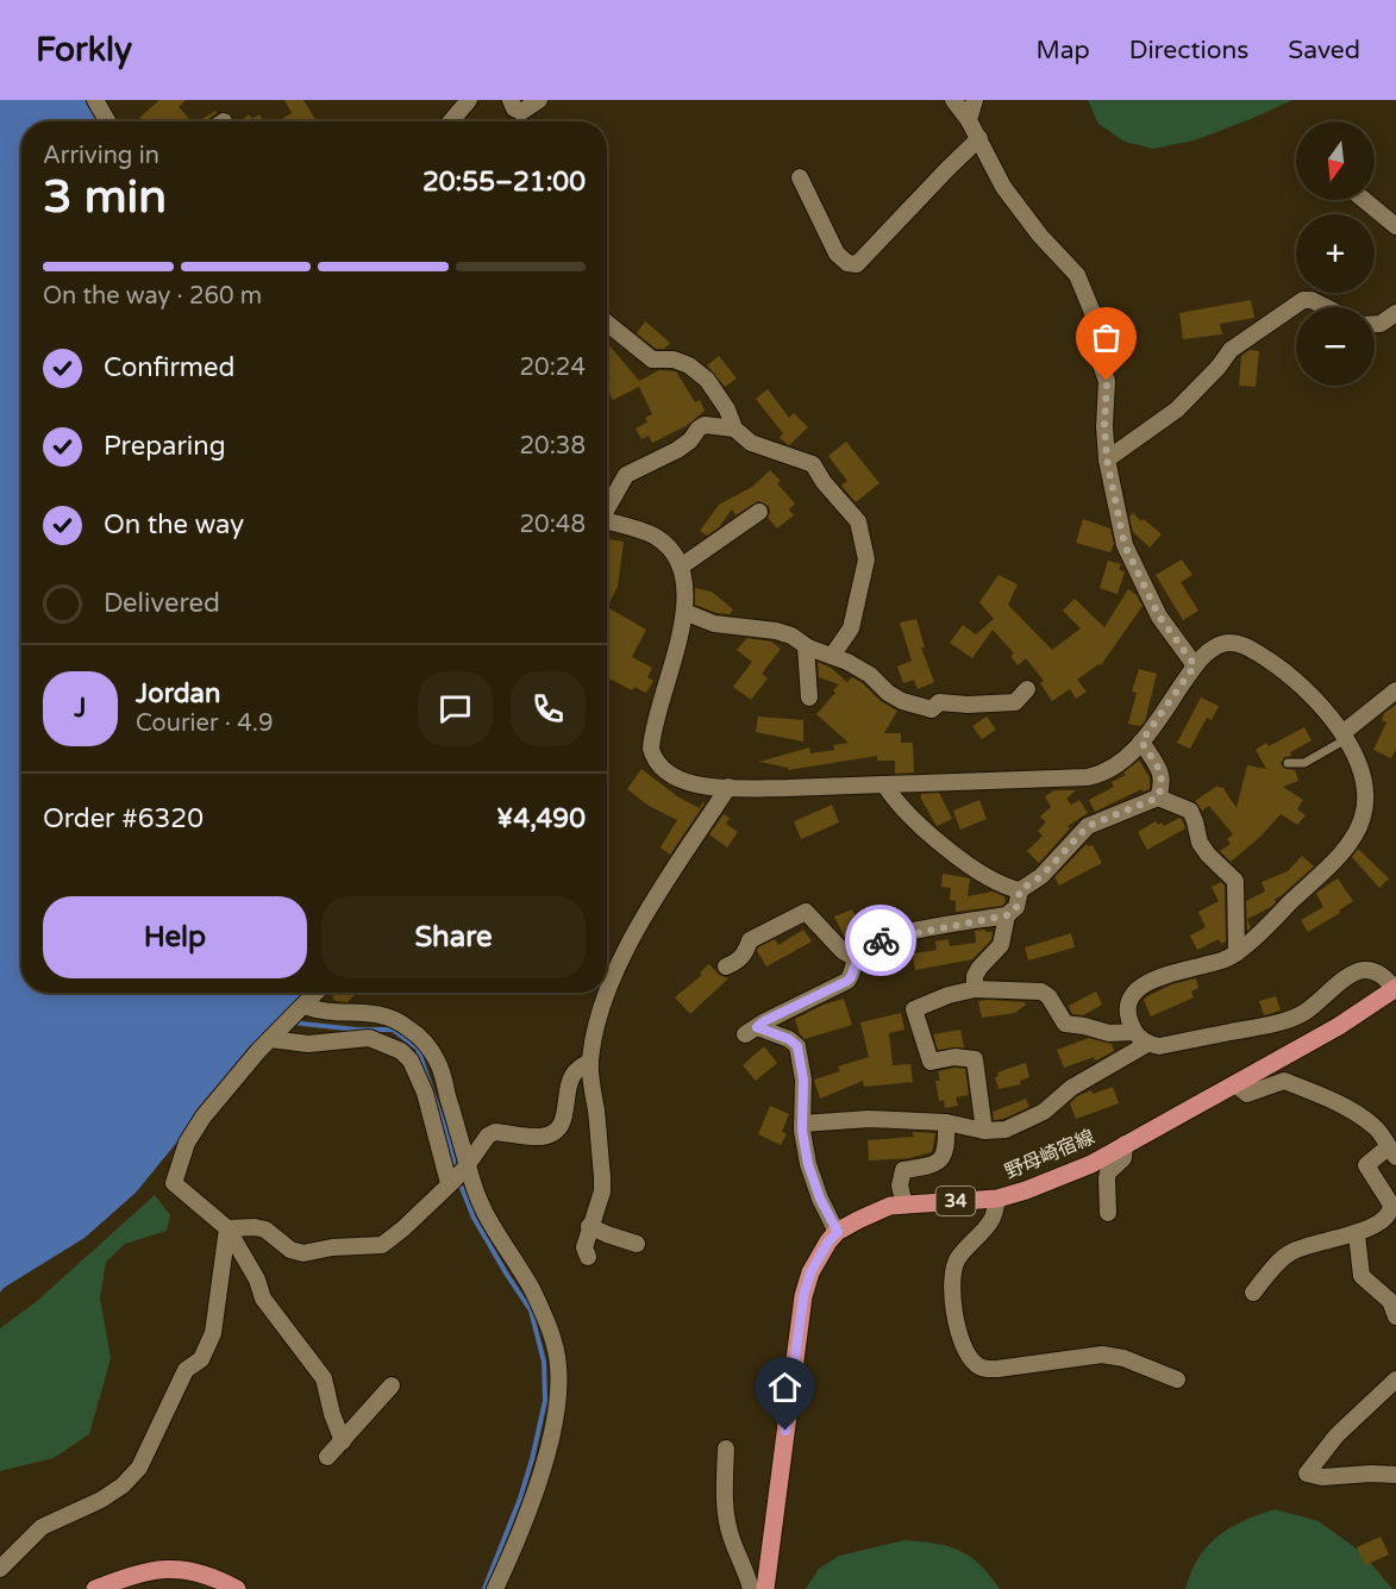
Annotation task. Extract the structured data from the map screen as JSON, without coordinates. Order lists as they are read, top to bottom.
{
  "streets": {
    "main road": ["野母崎宿線", "34"]
  },
  "north": "bottom",
  "page": {
    "header": "Forkly",
    "nav": ["Map", "Directions", "Saved"],
    "map_buttons": ["+", "−"],
    "heading": ["3 min", "Arriving in", "20:55–21:00"],
    "panel": [
      "Jordan",
      "Courier · 4.9",
      "Order #6320",
      "¥4,490"
    ],
    "bar": "On the way · 260 m",
    "list": [
      ["Confirmed", "20:24"],
      ["Preparing", "20:38"],
      ["On the way", "20:48"],
      "Delivered"
    ],
    "round": "J",
    "buttons": ["Help", "Share"]
  }
}
